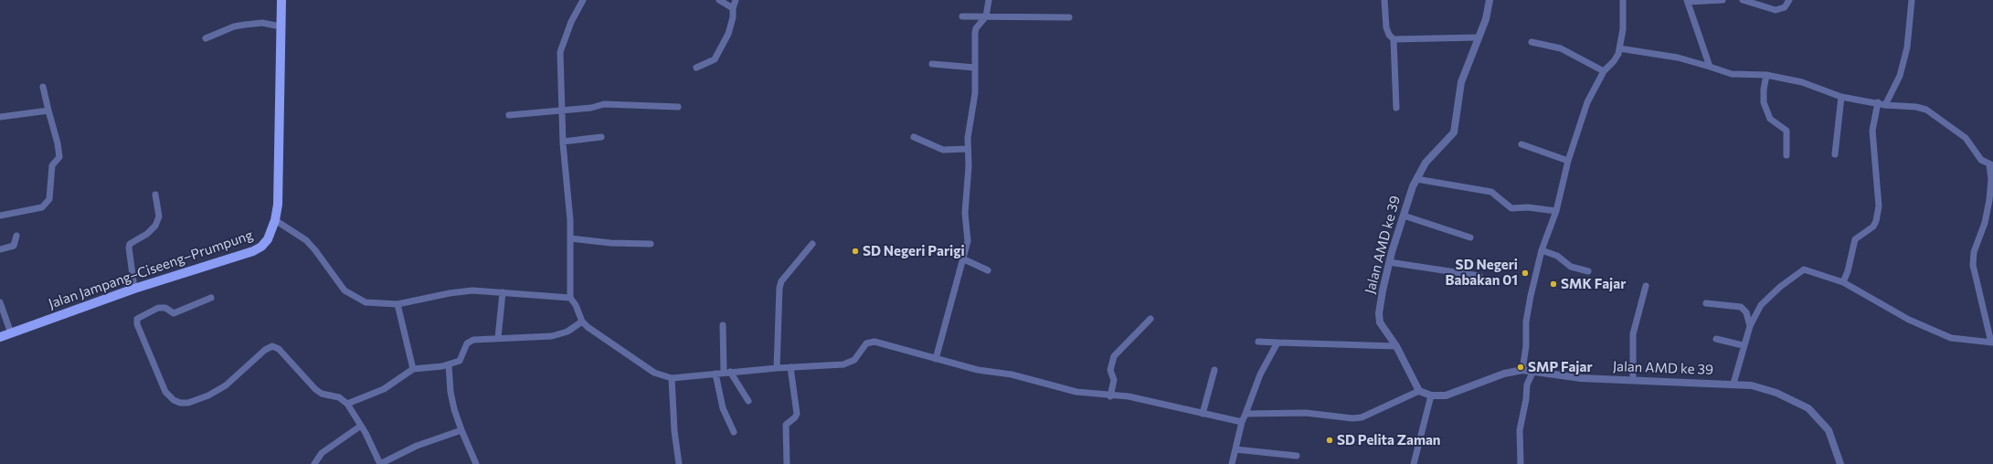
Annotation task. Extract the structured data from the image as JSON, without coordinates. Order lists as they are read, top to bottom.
{
  "streets": {
    "main road": ["Jalan Jampang–Ciseeng–Prumpung"],
    "street": ["Jalan AMD ke 39"]
  },
  "places": [
    "SD Negeri Parigi",
    "SD Negeri Babakan 01",
    "SMK Fajar",
    "SMP Fajar",
    "SD Pelita Zaman"
  ]
}
